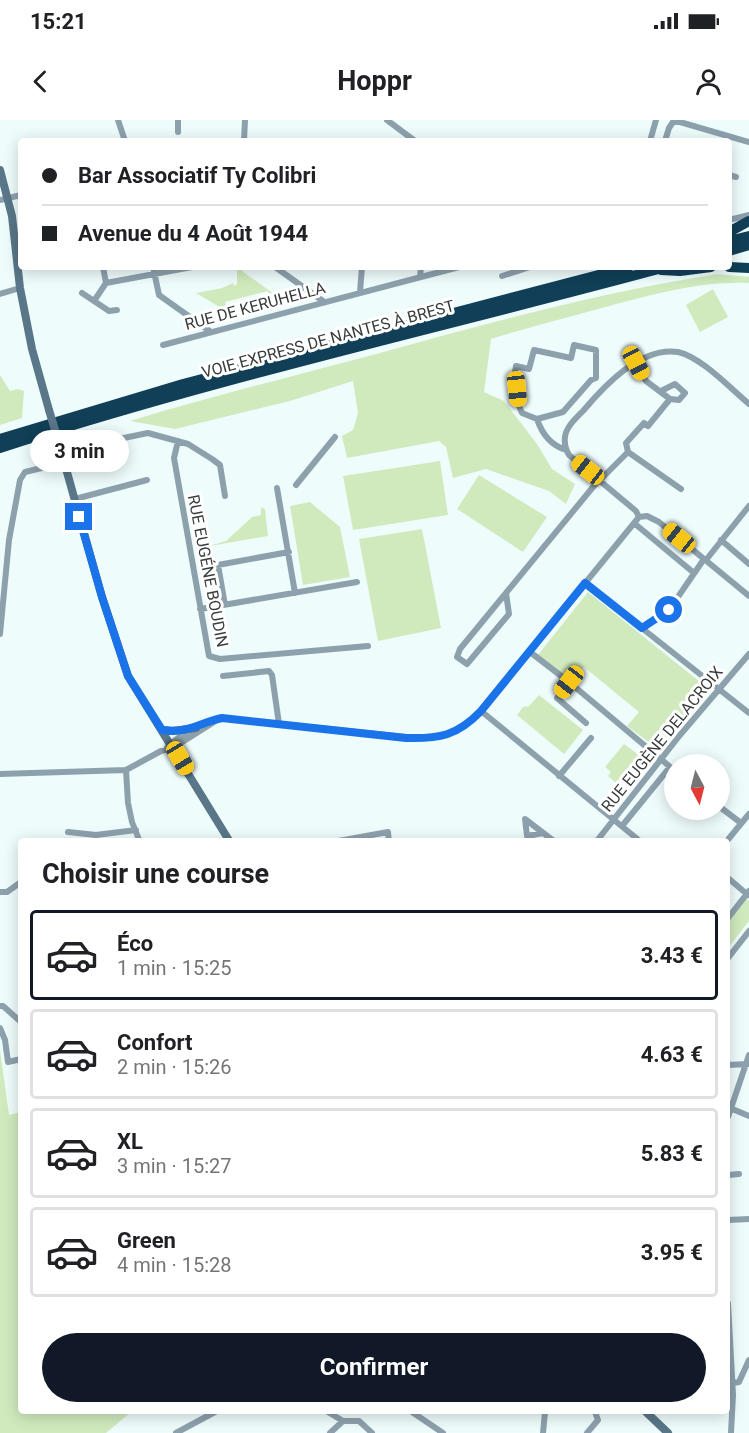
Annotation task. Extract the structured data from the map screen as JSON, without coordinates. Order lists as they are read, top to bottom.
{
  "streets": {
    "highway": ["VOIE EXPRESS DE NANTES À BREST"],
    "street": ["RUE DE KERUHELLA", "RUE EUGÉNE BOUDIN", "RUE EUGÈNE DELACROIX"]
  },
  "north": "bottom",
  "page": {
    "status": "15:21",
    "header": "Hoppr",
    "banner": ["Bar Associatif Ty Colibri", "Avenue du 4 Août 1944"],
    "bubble": "3 min",
    "heading": "Choisir une course",
    "list": [
      {
        "name": "Éco",
        "note": "1 min · 15:25",
        "value": "3.43 €"
      },
      {
        "name": "Confort",
        "note": "2 min · 15:26",
        "value": "4.63 €"
      },
      {
        "name": "XL",
        "note": "3 min · 15:27",
        "value": "5.83 €"
      },
      {
        "name": "Green",
        "note": "4 min · 15:28",
        "value": "3.95 €"
      }
    ],
    "buttons": "Confirmer"
  }
}
